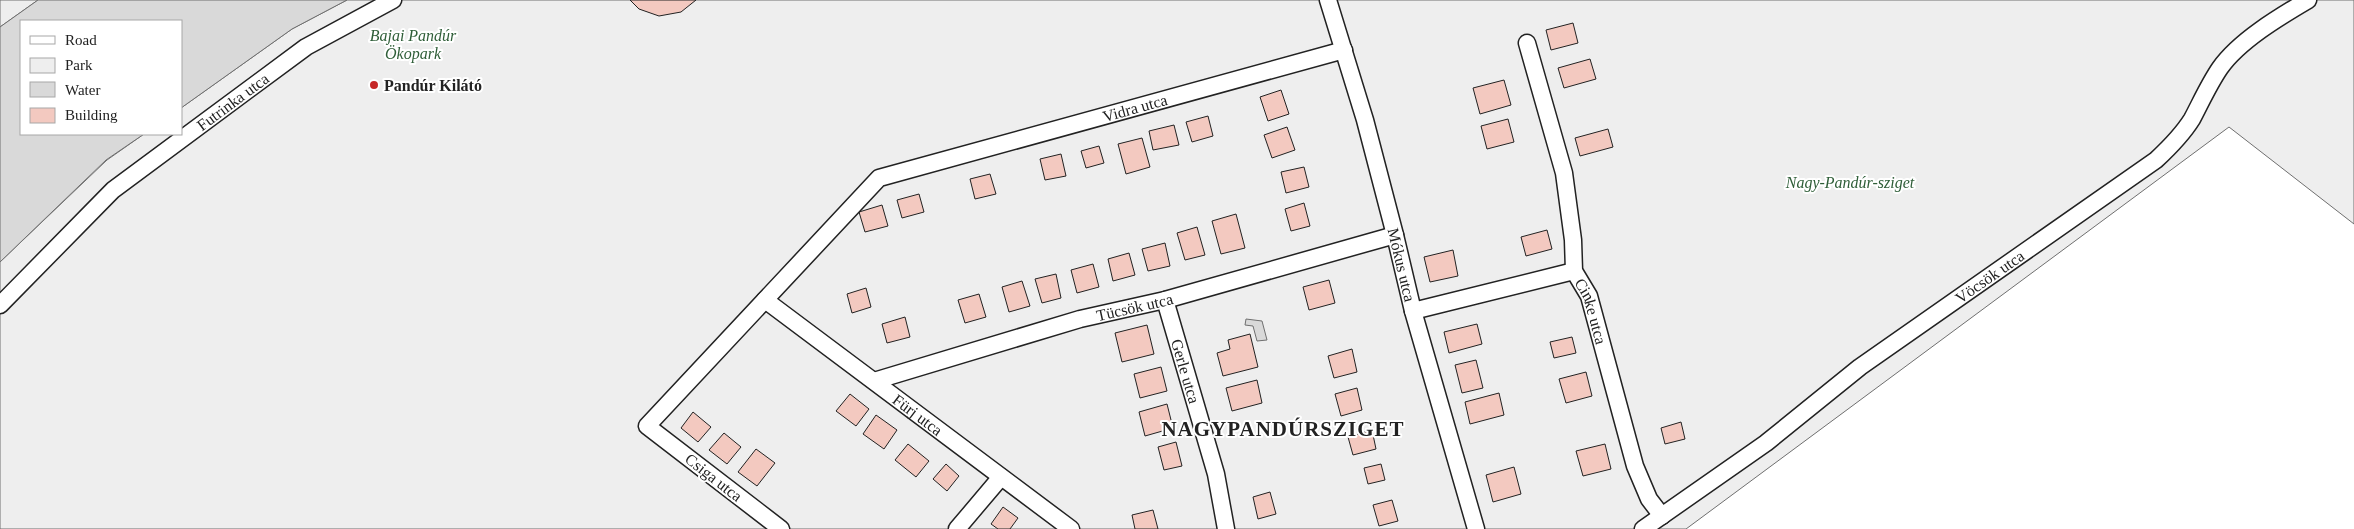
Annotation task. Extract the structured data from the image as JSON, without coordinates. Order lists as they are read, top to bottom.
{
  "streets": {
    "street": [
      "Futrinka utca",
      "Vidra utca",
      "Mókus utca",
      "Vöcsök utca",
      "Tücsök utca",
      "Cinke utca",
      "Gerle utca",
      "Fürj utca",
      "Csiga utca"
    ]
  },
  "crossings": [
    ["Vidra utca", "Mókus utca"],
    ["Vidra utca", "Fürj utca"],
    ["Vidra utca", "Csiga utca"],
    ["Mókus utca", "Tücsök utca"],
    ["Vöcsök utca", "Cinke utca"],
    ["Tücsök utca", "Gerle utca"],
    ["Tücsök utca", "Fürj utca"]
  ],
  "districts": ["NAGYPANDÚRSZIGET"],
  "parks": ["Bajai Pandúr Ökopark", "Nagy-Pandúr-sziget"],
  "places": ["Pandúr Kilátó"],
  "legend": [
    "Road",
    "Park",
    "Water",
    "Building"
  ]
}
